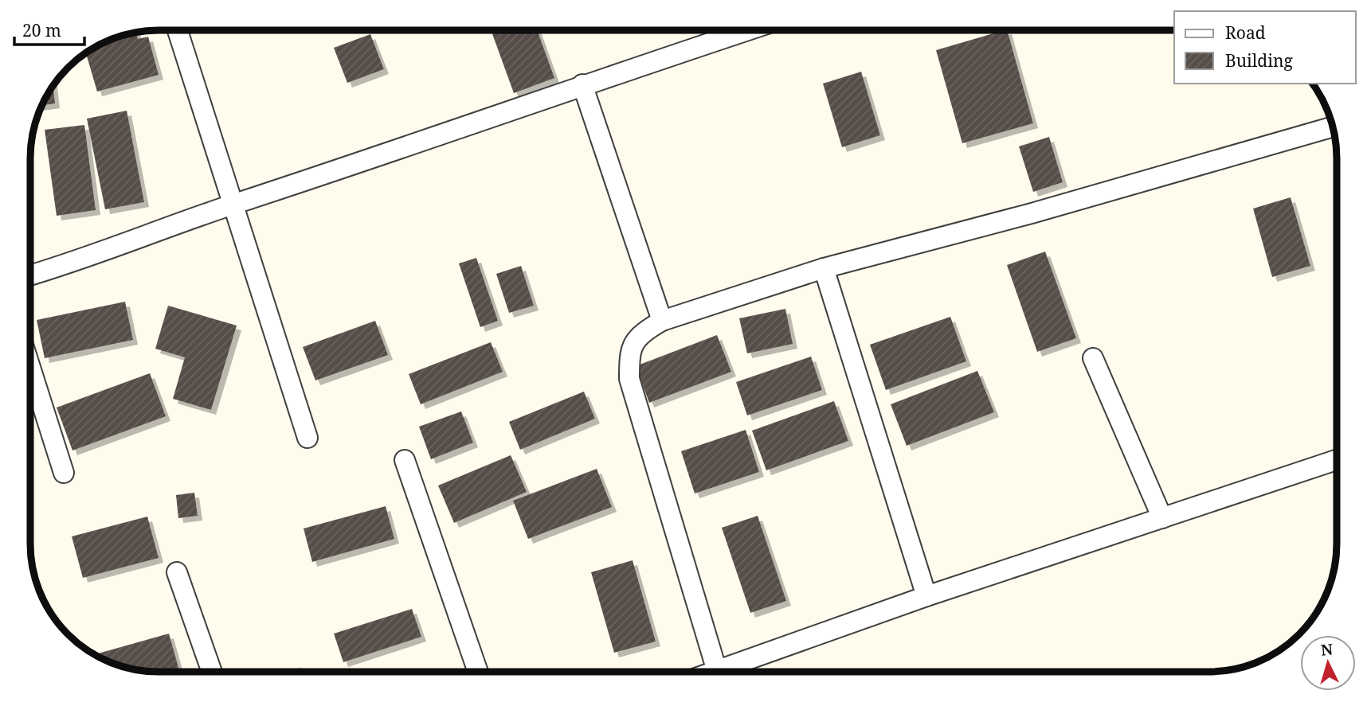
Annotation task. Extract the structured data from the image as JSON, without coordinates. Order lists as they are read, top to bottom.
{
  "legend": ["Road", "Building"],
  "scale_bar": "20 m",
  "north": "top"
}
